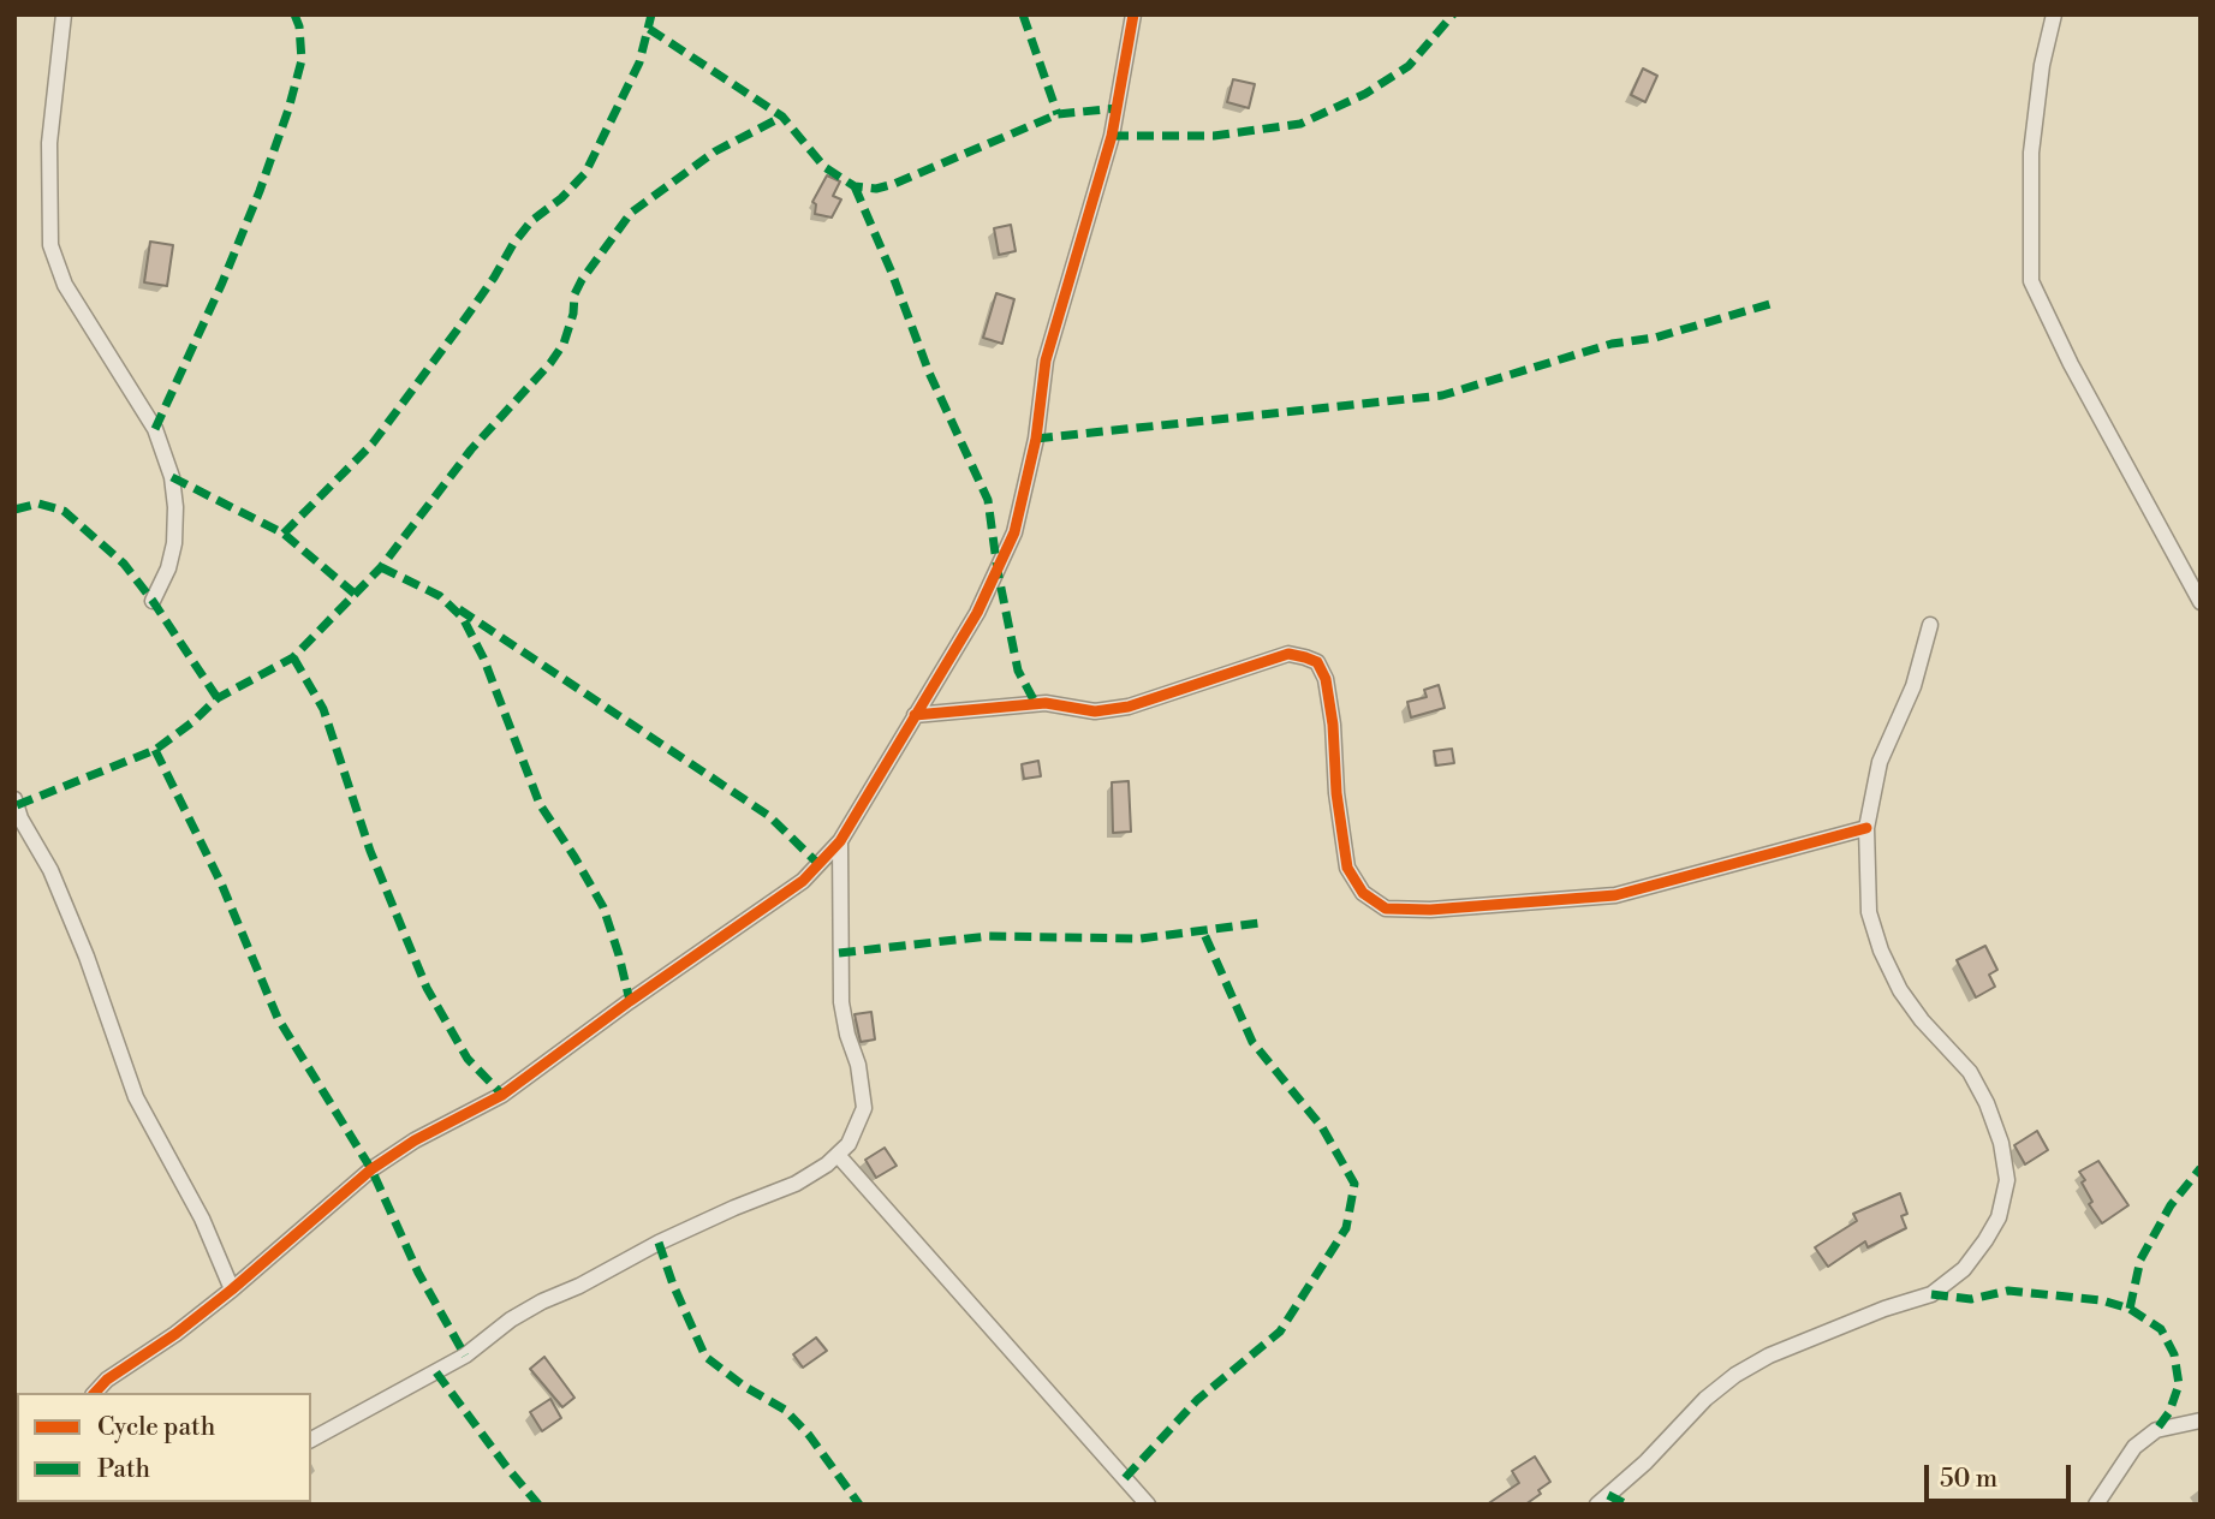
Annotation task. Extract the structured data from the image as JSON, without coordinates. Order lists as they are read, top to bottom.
{
  "legend": ["Cycle path", "Path"],
  "scale_bar": "50 m"
}
